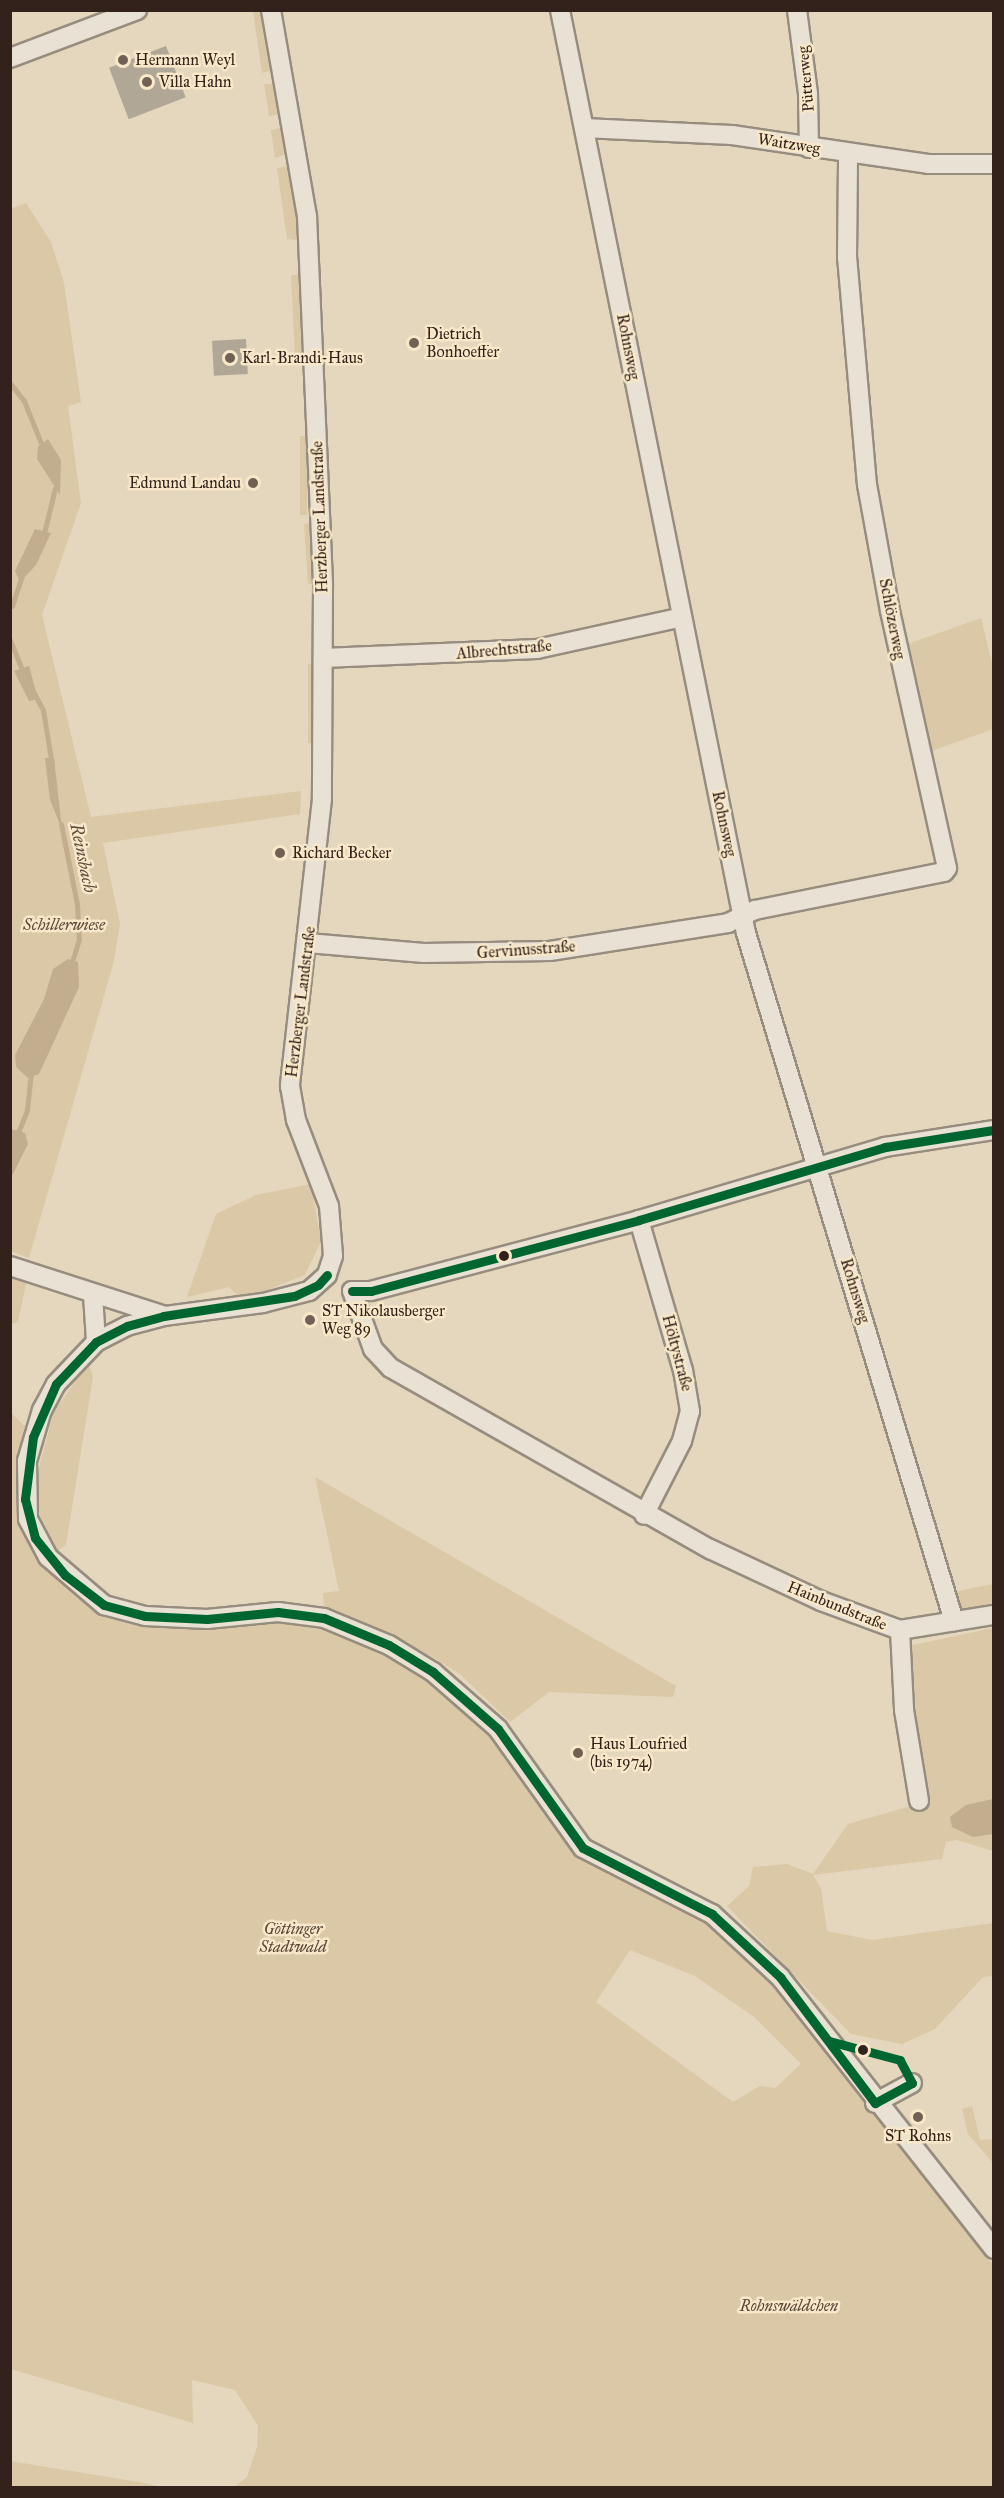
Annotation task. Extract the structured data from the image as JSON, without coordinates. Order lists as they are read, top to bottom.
{
  "streets": {
    "street": [
      "Pütterweg",
      "Waitzweg",
      "Rohnsweg",
      "Herzberger Landstraße",
      "Schlözerweg",
      "Albrechtstraße",
      "Gervinusstraße",
      "Höltystraße",
      "Hainbundstraße"
    ]
  },
  "crossings": [
    ["Pütterweg", "Waitzweg"],
    ["Waitzweg", "Rohnsweg"],
    ["Waitzweg", "Schlözerweg"],
    ["Rohnsweg", "Schlözerweg"],
    ["Rohnsweg", "Albrechtstraße"],
    ["Rohnsweg", "Gervinusstraße"],
    ["Rohnsweg", "Hainbundstraße"],
    ["Herzberger Landstraße", "Albrechtstraße"],
    ["Herzberger Landstraße", "Gervinusstraße"],
    ["Schlözerweg", "Gervinusstraße"],
    ["Höltystraße", "Hainbundstraße"]
  ],
  "water": ["Reinsbach"],
  "parks": ["Schillerwiese", "Göttinger Stadtwald", "Rohnswäldchen"],
  "places": [
    "Hermann Weyl",
    "Villa Hahn",
    "Dietrich Bonhoeffer",
    "Karl-Brandi-Haus",
    "Edmund Landau",
    "Richard Becker",
    "ST Nikolausberger Weg 89",
    "Haus Loufried (bis 1974)",
    "ST Rohns"
  ]
}
